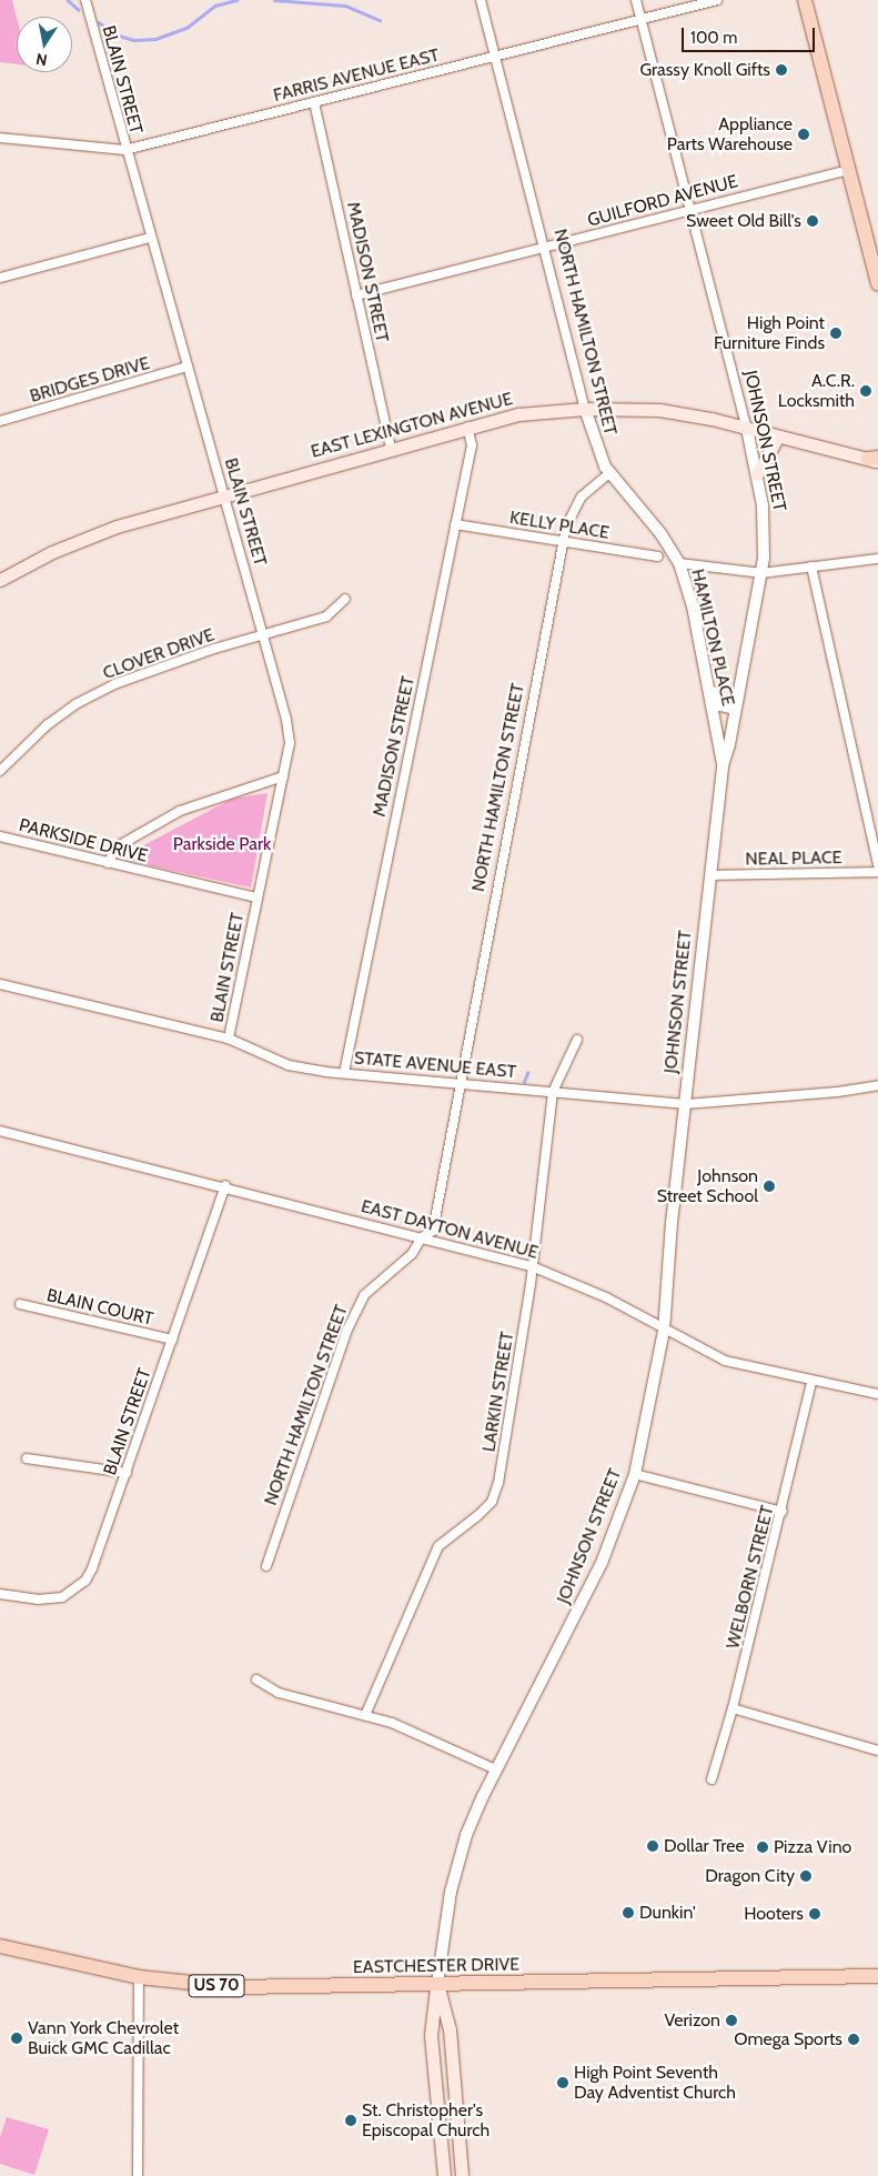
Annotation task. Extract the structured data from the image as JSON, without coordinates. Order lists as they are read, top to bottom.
{
  "streets": {
    "main road": [
      "EAST LEXINGTON AVENUE",
      "JOHNSON STREET",
      "EASTCHESTER DRIVE",
      "US 70"
    ],
    "street": [
      "FARRIS AVENUE EAST",
      "BLAIN STREET",
      "GUILFORD AVENUE",
      "MADISON STREET",
      "NORTH HAMILTON STREET",
      "BRIDGES DRIVE",
      "KELLY PLACE",
      "HAMILTON PLACE",
      "CLOVER DRIVE",
      "PARKSIDE DRIVE",
      "NEAL PLACE",
      "STATE AVENUE EAST",
      "EAST DAYTON AVENUE",
      "BLAIN COURT",
      "LARKIN STREET",
      "WELBORN STREET"
    ]
  },
  "crossings": [
    ["FARRIS AVENUE EAST", "BLAIN STREET"],
    ["FARRIS AVENUE EAST", "MADISON STREET"],
    ["FARRIS AVENUE EAST", "NORTH HAMILTON STREET"],
    ["FARRIS AVENUE EAST", "JOHNSON STREET"],
    ["BLAIN STREET", "BRIDGES DRIVE"],
    ["BLAIN STREET", "EAST LEXINGTON AVENUE"],
    ["BLAIN STREET", "CLOVER DRIVE"],
    ["BLAIN STREET", "PARKSIDE DRIVE"],
    ["BLAIN STREET", "STATE AVENUE EAST"],
    ["BLAIN STREET", "EAST DAYTON AVENUE"],
    ["BLAIN STREET", "BLAIN COURT"],
    ["GUILFORD AVENUE", "MADISON STREET"],
    ["GUILFORD AVENUE", "NORTH HAMILTON STREET"],
    ["GUILFORD AVENUE", "JOHNSON STREET"],
    ["MADISON STREET", "EAST LEXINGTON AVENUE"],
    ["MADISON STREET", "KELLY PLACE"],
    ["MADISON STREET", "STATE AVENUE EAST"],
    ["NORTH HAMILTON STREET", "EAST LEXINGTON AVENUE"],
    ["NORTH HAMILTON STREET", "KELLY PLACE"],
    ["NORTH HAMILTON STREET", "HAMILTON PLACE"],
    ["NORTH HAMILTON STREET", "STATE AVENUE EAST"],
    ["NORTH HAMILTON STREET", "EAST DAYTON AVENUE"],
    ["EAST LEXINGTON AVENUE", "JOHNSON STREET"],
    ["JOHNSON STREET", "HAMILTON PLACE"],
    ["JOHNSON STREET", "NEAL PLACE"],
    ["JOHNSON STREET", "STATE AVENUE EAST"],
    ["JOHNSON STREET", "EAST DAYTON AVENUE"],
    ["JOHNSON STREET", "EASTCHESTER DRIVE"],
    ["STATE AVENUE EAST", "LARKIN STREET"],
    ["EAST DAYTON AVENUE", "LARKIN STREET"],
    ["EAST DAYTON AVENUE", "WELBORN STREET"]
  ],
  "parks": ["Parkside Park"],
  "places": [
    "Grassy Knoll Gifts",
    "Appliance Parts Warehouse",
    "Sweet Old Bill's",
    "High Point Furniture Finds",
    "A.C.R. Locksmith",
    "Johnson Street School",
    "Dollar Tree",
    "Pizza Vino",
    "Dragon City",
    "Dunkin'",
    "Hooters",
    "Verizon",
    "Vann York Chevrolet Buick GMC Cadillac",
    "Omega Sports",
    "High Point Seventh Day Adventist Church",
    "St. Christopher's Episcopal Church"
  ],
  "scale_bar": "100 m",
  "north": "bottom"
}
